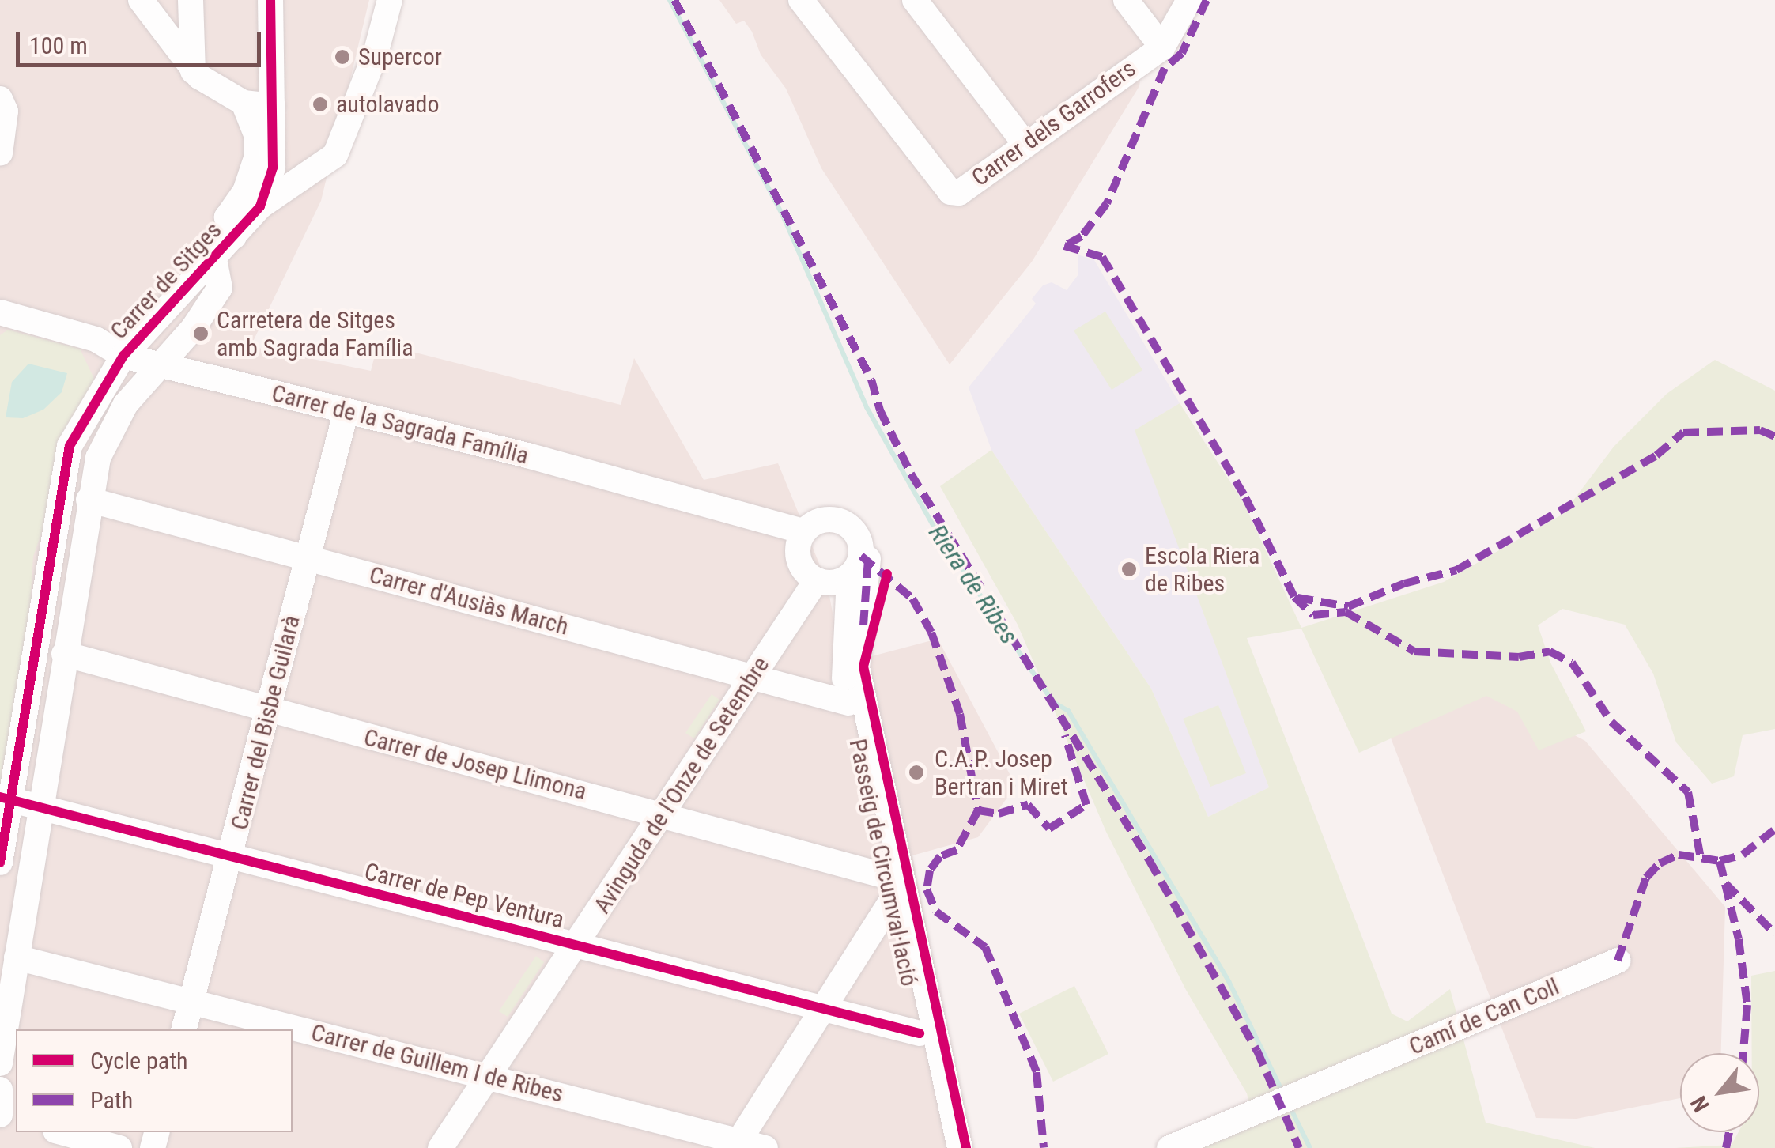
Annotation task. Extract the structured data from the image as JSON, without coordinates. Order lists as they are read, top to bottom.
{
  "streets": {
    "street": [
      "Carrer dels Garrofers",
      "Carrer de Sitges",
      "Carrer de la Sagrada Família",
      "Carrer d'Ausiàs March",
      "Carrer del Bisbe Guilarà",
      "Carrer de Josep Llimona",
      "Avinguda de l'Onze de Setembre",
      "Passeig de Circumval·lació",
      "Carrer de Pep Ventura",
      "Camí de Can Coll",
      "Carrer de Guillem I de Ribes"
    ]
  },
  "crossings": [
    ["Carrer de Sitges", "Carrer de la Sagrada Família"],
    ["Carrer de Sitges", "Carrer de Pep Ventura"],
    ["Carrer de la Sagrada Família", "Carrer del Bisbe Guilarà"],
    ["Carrer de la Sagrada Família", "Avinguda de l'Onze de Setembre"],
    ["Carrer de la Sagrada Família", "Passeig de Circumval·lació"],
    ["Carrer d'Ausiàs March", "Carrer del Bisbe Guilarà"],
    ["Carrer d'Ausiàs March", "Avinguda de l'Onze de Setembre"],
    ["Carrer d'Ausiàs March", "Passeig de Circumval·lació"],
    ["Carrer del Bisbe Guilarà", "Carrer de Josep Llimona"],
    ["Carrer del Bisbe Guilarà", "Carrer de Pep Ventura"],
    ["Carrer del Bisbe Guilarà", "Carrer de Guillem I de Ribes"],
    ["Carrer de Josep Llimona", "Avinguda de l'Onze de Setembre"],
    ["Carrer de Josep Llimona", "Passeig de Circumval·lació"],
    ["Avinguda de l'Onze de Setembre", "Passeig de Circumval·lació"],
    ["Avinguda de l'Onze de Setembre", "Carrer de Pep Ventura"],
    ["Avinguda de l'Onze de Setembre", "Carrer de Guillem I de Ribes"],
    ["Passeig de Circumval·lació", "Carrer de Pep Ventura"]
  ],
  "water": ["Riera de Ribes"],
  "places": [
    "Supercor",
    "autolavado",
    "Carretera de Sitges amb Sagrada Família",
    "Escola Riera de Ribes",
    "C.A.P. Josep Bertran i Miret"
  ],
  "legend": ["Cycle path", "Path"],
  "scale_bar": "100 m",
  "north": "bottom left"
}
